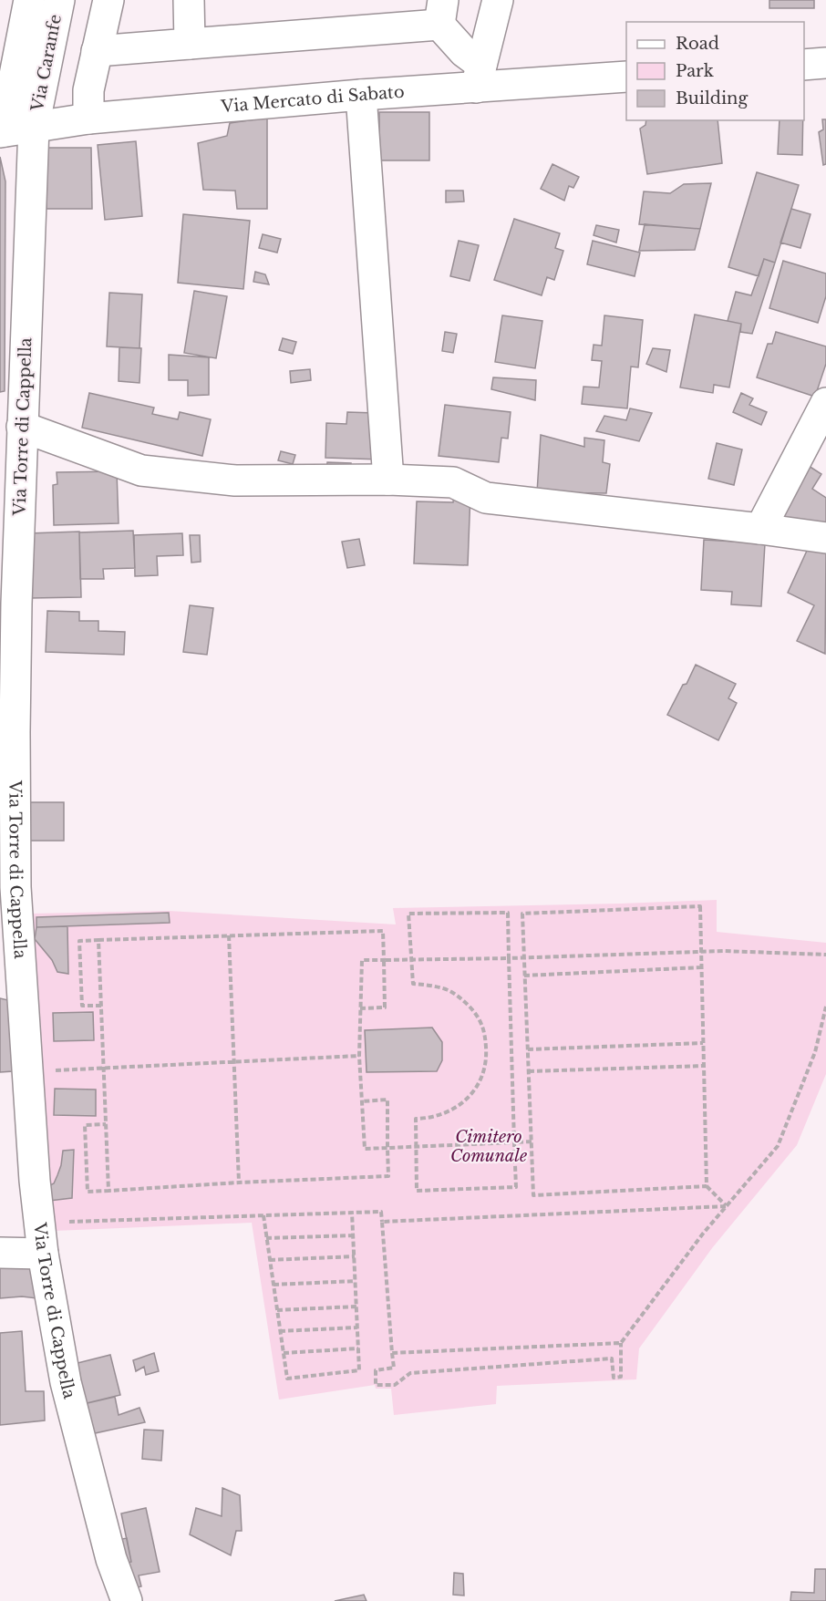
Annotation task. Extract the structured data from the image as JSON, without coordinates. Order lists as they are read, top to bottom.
{
  "streets": {
    "street": ["Via Caranfe", "Via Mercato di Sabato", "Via Torre di Cappella"]
  },
  "crossings": [
    ["Via Caranfe", "Via Mercato di Sabato"],
    ["Via Caranfe", "Via Torre di Cappella"],
    ["Via Mercato di Sabato", "Via Torre di Cappella"]
  ],
  "parks": ["Cimitero Comunale"],
  "legend": ["Road", "Park", "Building"]
}
